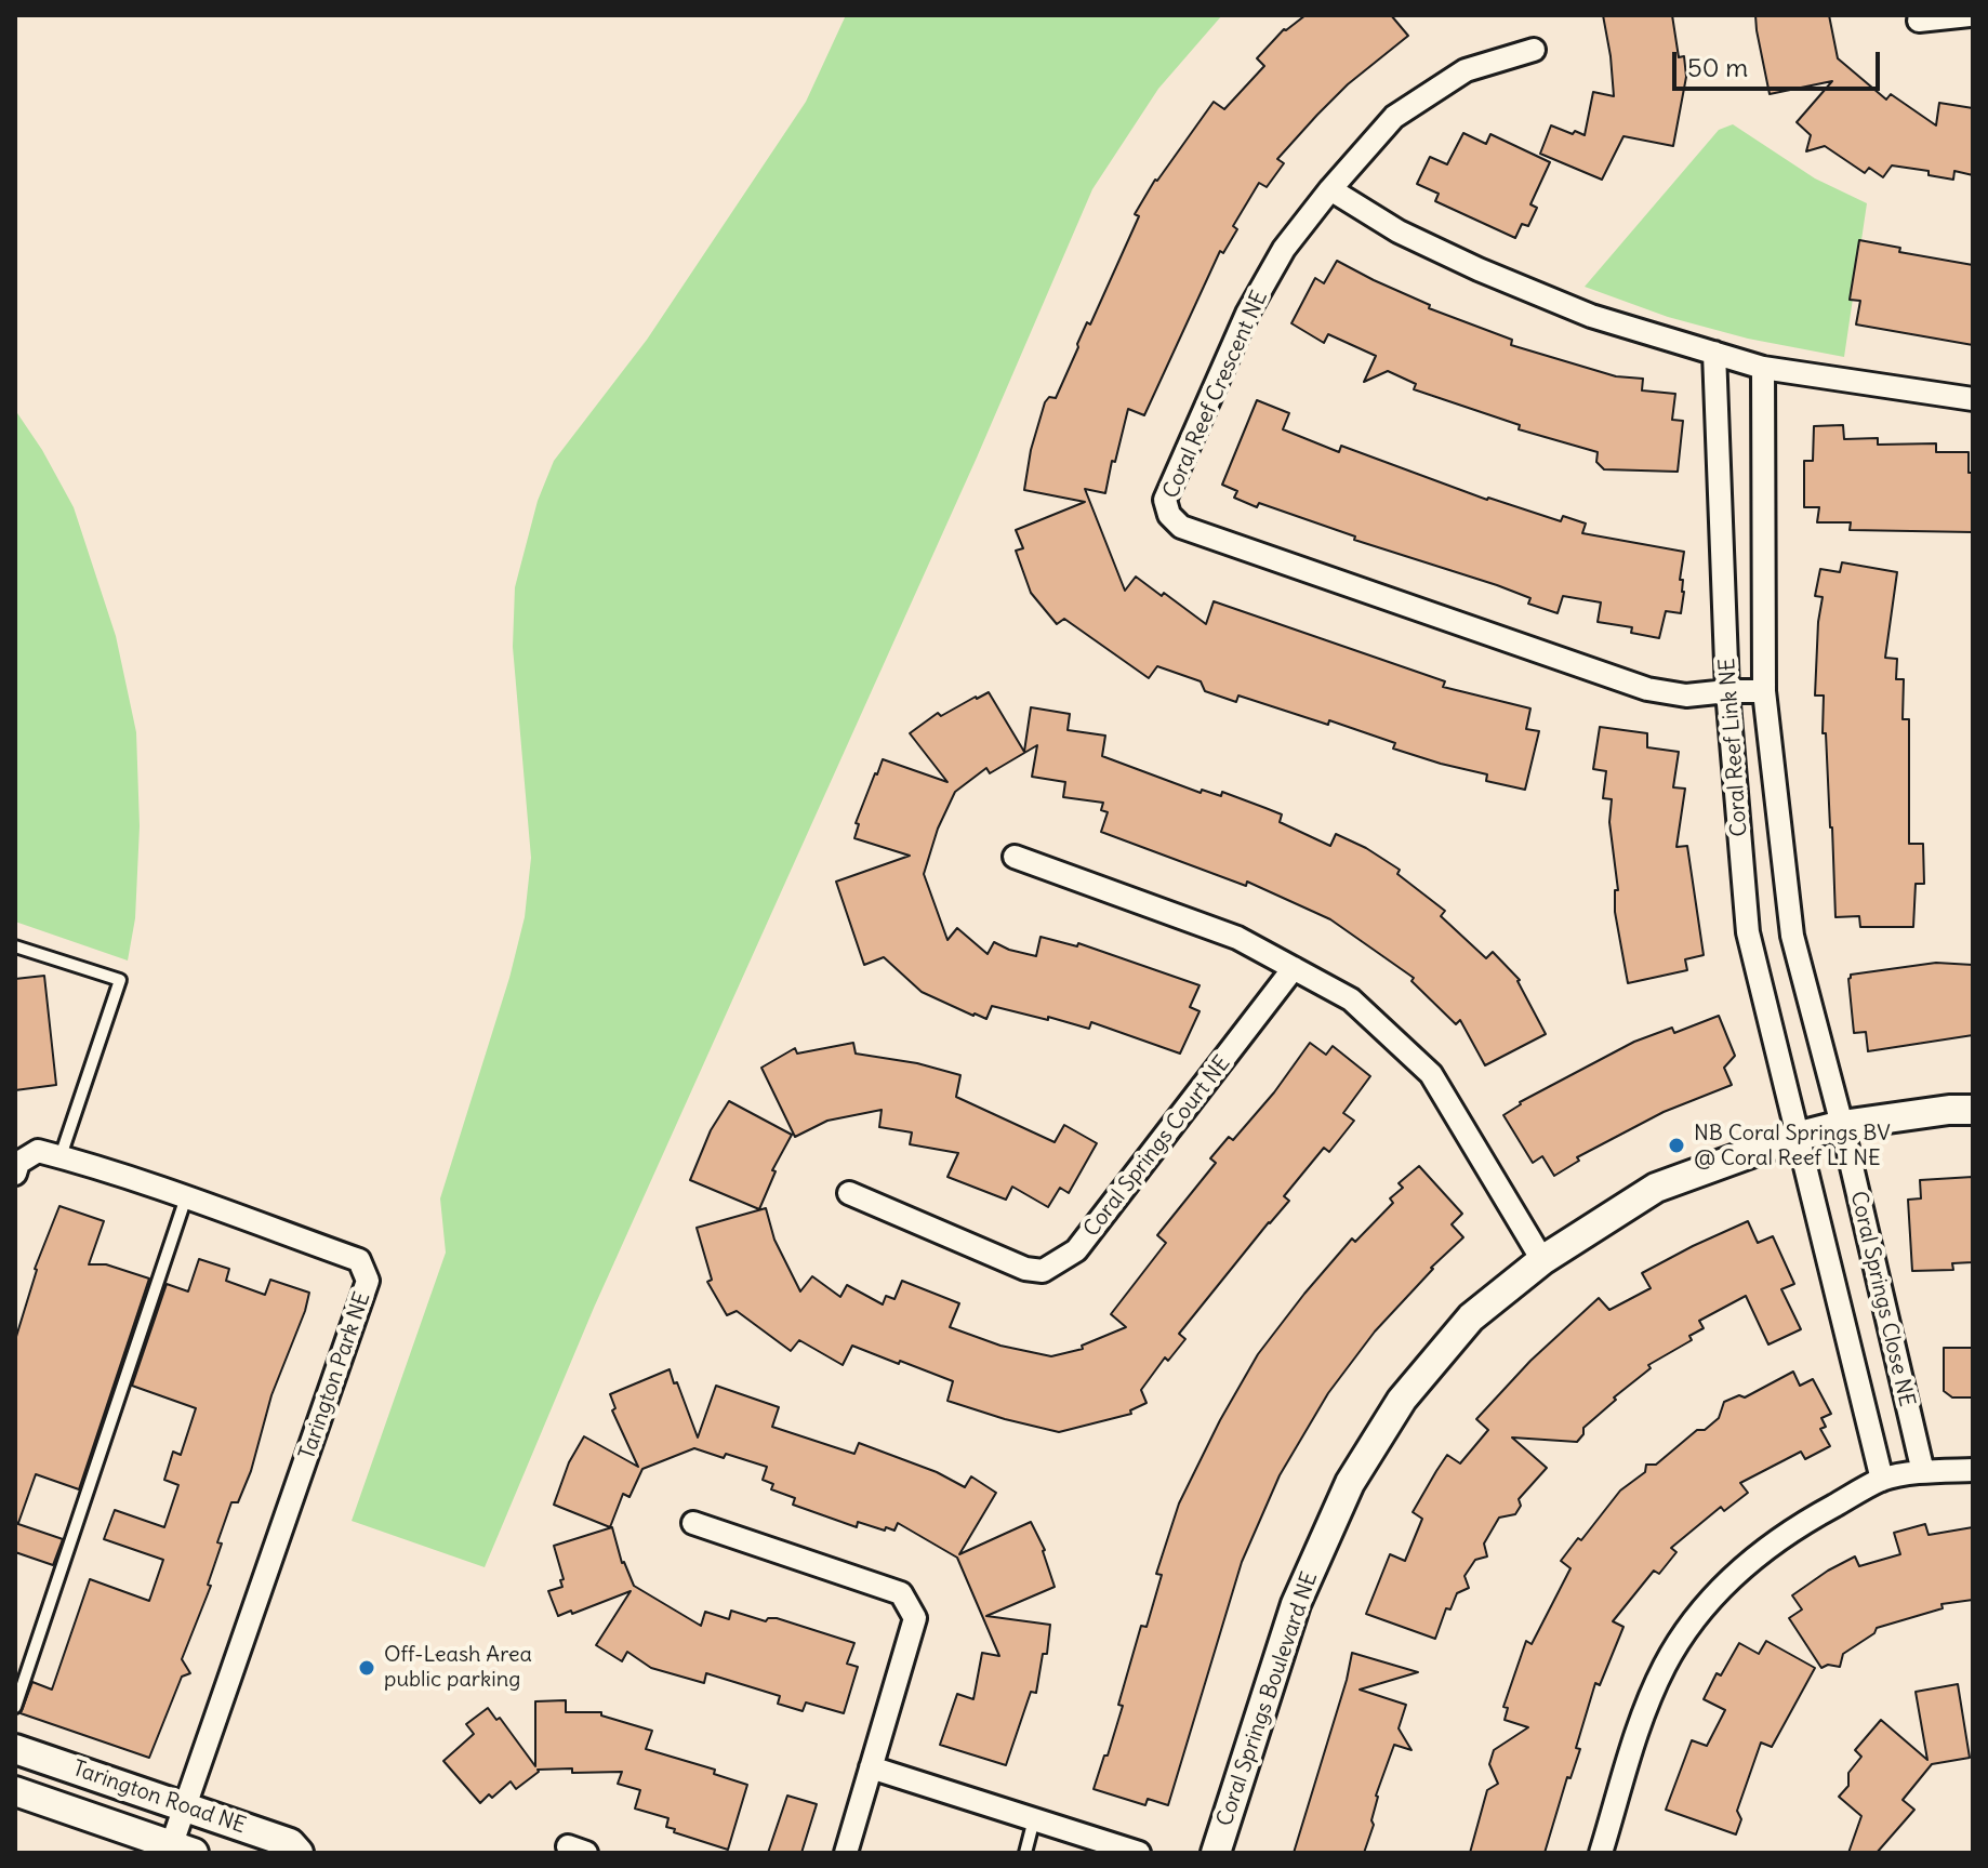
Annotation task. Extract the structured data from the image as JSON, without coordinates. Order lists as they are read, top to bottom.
{
  "streets": {
    "street": [
      "Coral Reef Crescent NE",
      "Coral Reef Link NE",
      "Coral Springs Court NE",
      "Coral Springs Close NE",
      "Tarington Park NE",
      "Coral Springs Boulevard NE",
      "Tarington Road NE"
    ]
  },
  "crossings": [
    ["Coral Reef Crescent NE", "Coral Reef Link NE"],
    ["Coral Reef Link NE", "Coral Springs Close NE"],
    ["Coral Reef Link NE", "Coral Springs Boulevard NE"],
    ["Coral Springs Close NE", "Coral Springs Boulevard NE"],
    ["Tarington Park NE", "Tarington Road NE"]
  ],
  "places": ["NB Coral Springs BV @ Coral Reef LI NE", "Off-Leash Area public parking"],
  "scale_bar": "50 m"
}
